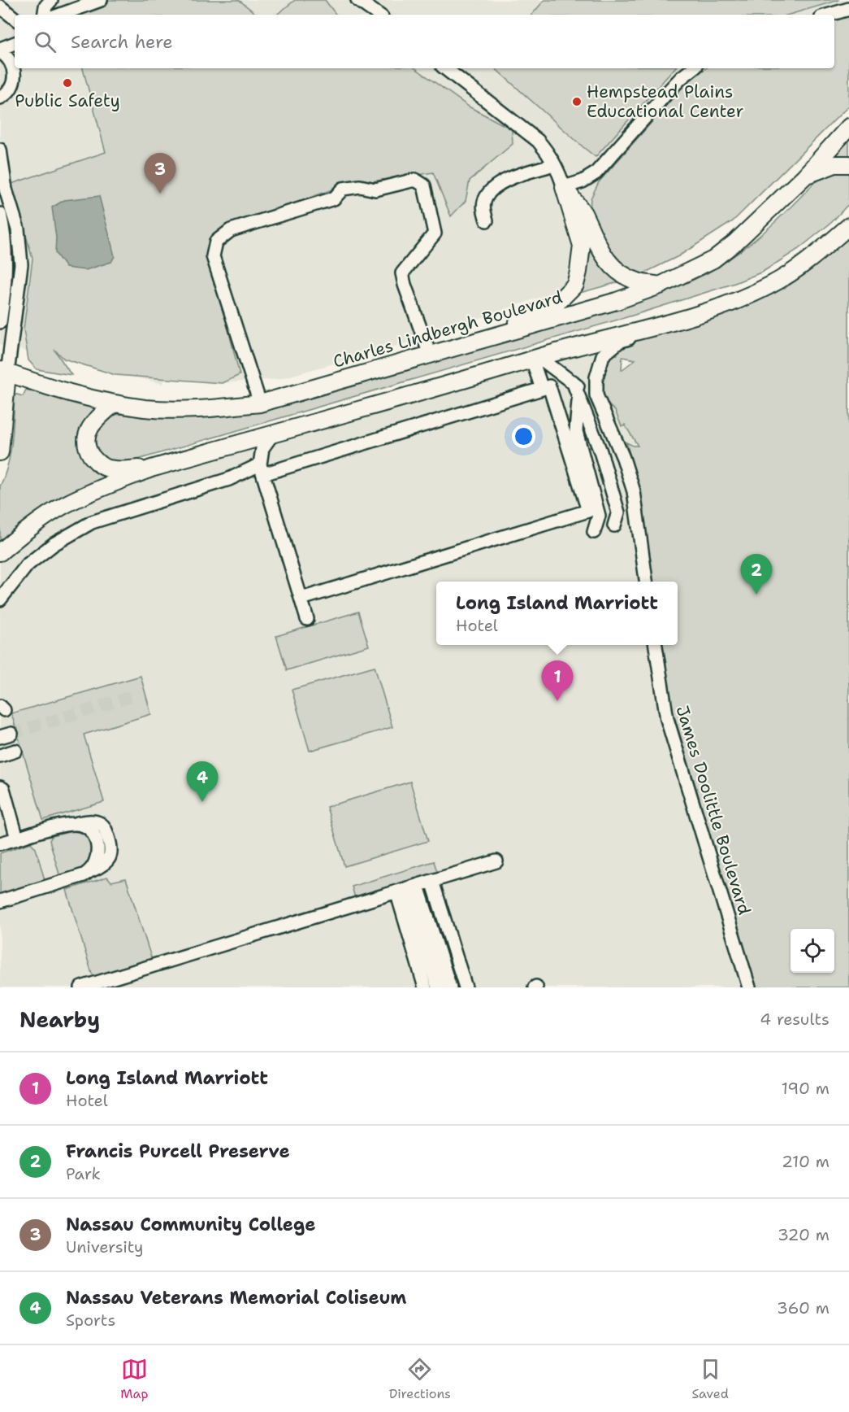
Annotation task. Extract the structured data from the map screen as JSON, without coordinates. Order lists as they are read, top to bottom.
{
  "streets": {
    "main road": ["Charles Lindbergh Boulevard"],
    "street": ["James Doolittle Boulevard"]
  },
  "places": ["Public Safety", "Hempstead Plains Educational Center"],
  "page": {
    "search": "Search here",
    "pins": [
      "3",
      "2",
      "1",
      "4"
    ],
    "popup": ["Long Island Marriott", "Hotel"],
    "heading": ["Nearby", "4 results"],
    "list": [
      {
        "mark": "1",
        "name": "Long Island Marriott",
        "note": "Hotel",
        "value": "190 m"
      },
      {
        "mark": "2",
        "name": "Francis Purcell Preserve",
        "note": "Park",
        "value": "210 m"
      },
      {
        "mark": "3",
        "name": "Nassau Community College",
        "note": "University",
        "value": "320 m"
      },
      {
        "mark": "4",
        "name": "Nassau Veterans Memorial Coliseum",
        "note": "Sports",
        "value": "360 m"
      }
    ],
    "nav": ["Map", "Directions", "Saved"]
  }
}
